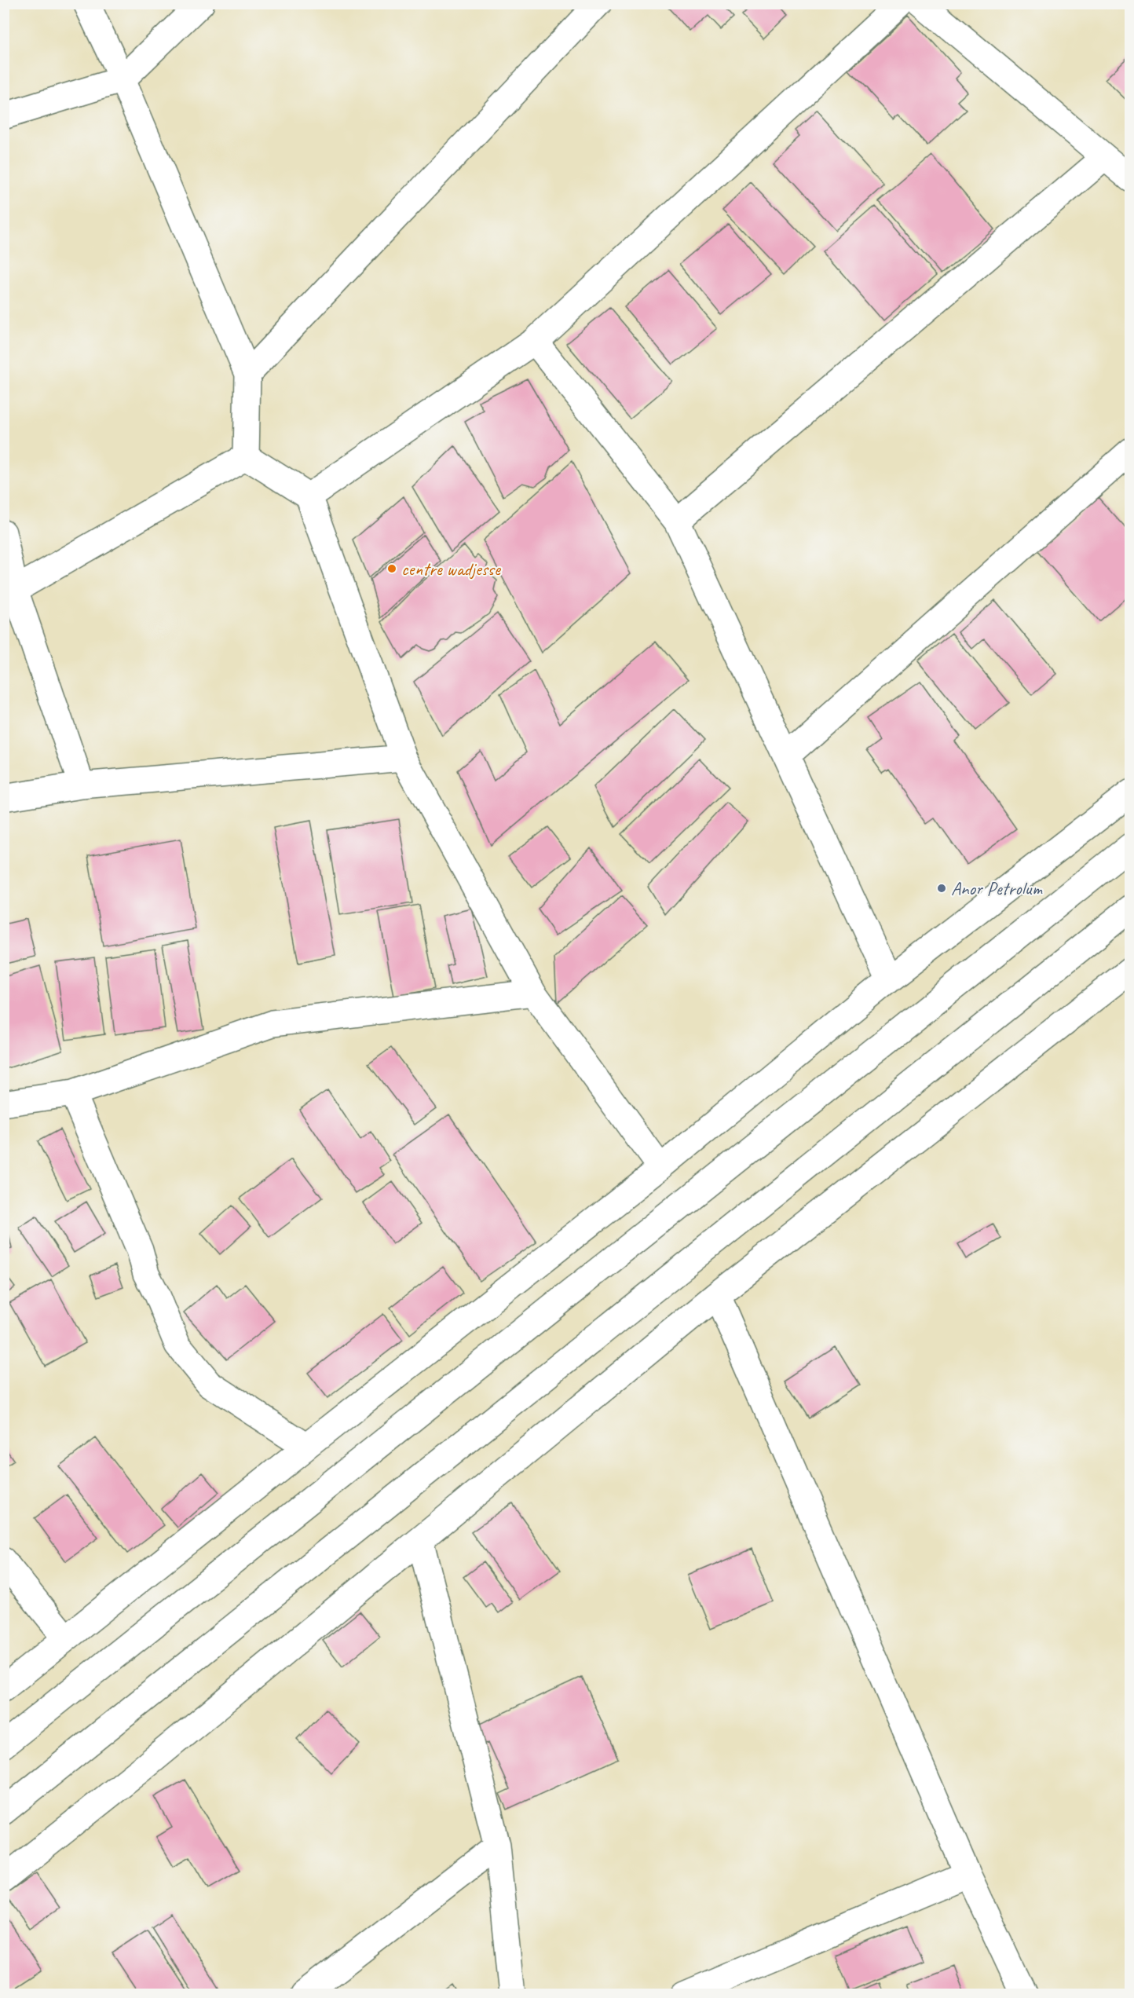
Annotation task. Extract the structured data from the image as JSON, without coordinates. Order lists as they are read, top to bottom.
{
  "places": ["centre wadjesse", "Anor Petrolum"]
}
